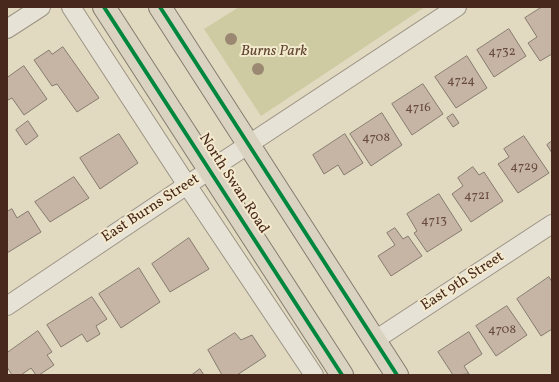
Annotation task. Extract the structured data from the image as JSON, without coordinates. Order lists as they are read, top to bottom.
{
  "streets": {
    "main road": ["North Swan Road"],
    "street": ["East Burns Street", "East 9th Street"]
  },
  "crossings": [
    ["North Swan Road", "East Burns Street"]
  ],
  "parks": ["Burns Park"],
  "house_numbers": [
    "4732",
    "4724",
    "4716",
    "4708",
    "4729",
    "4721",
    "4713",
    "4708"
  ]
}
